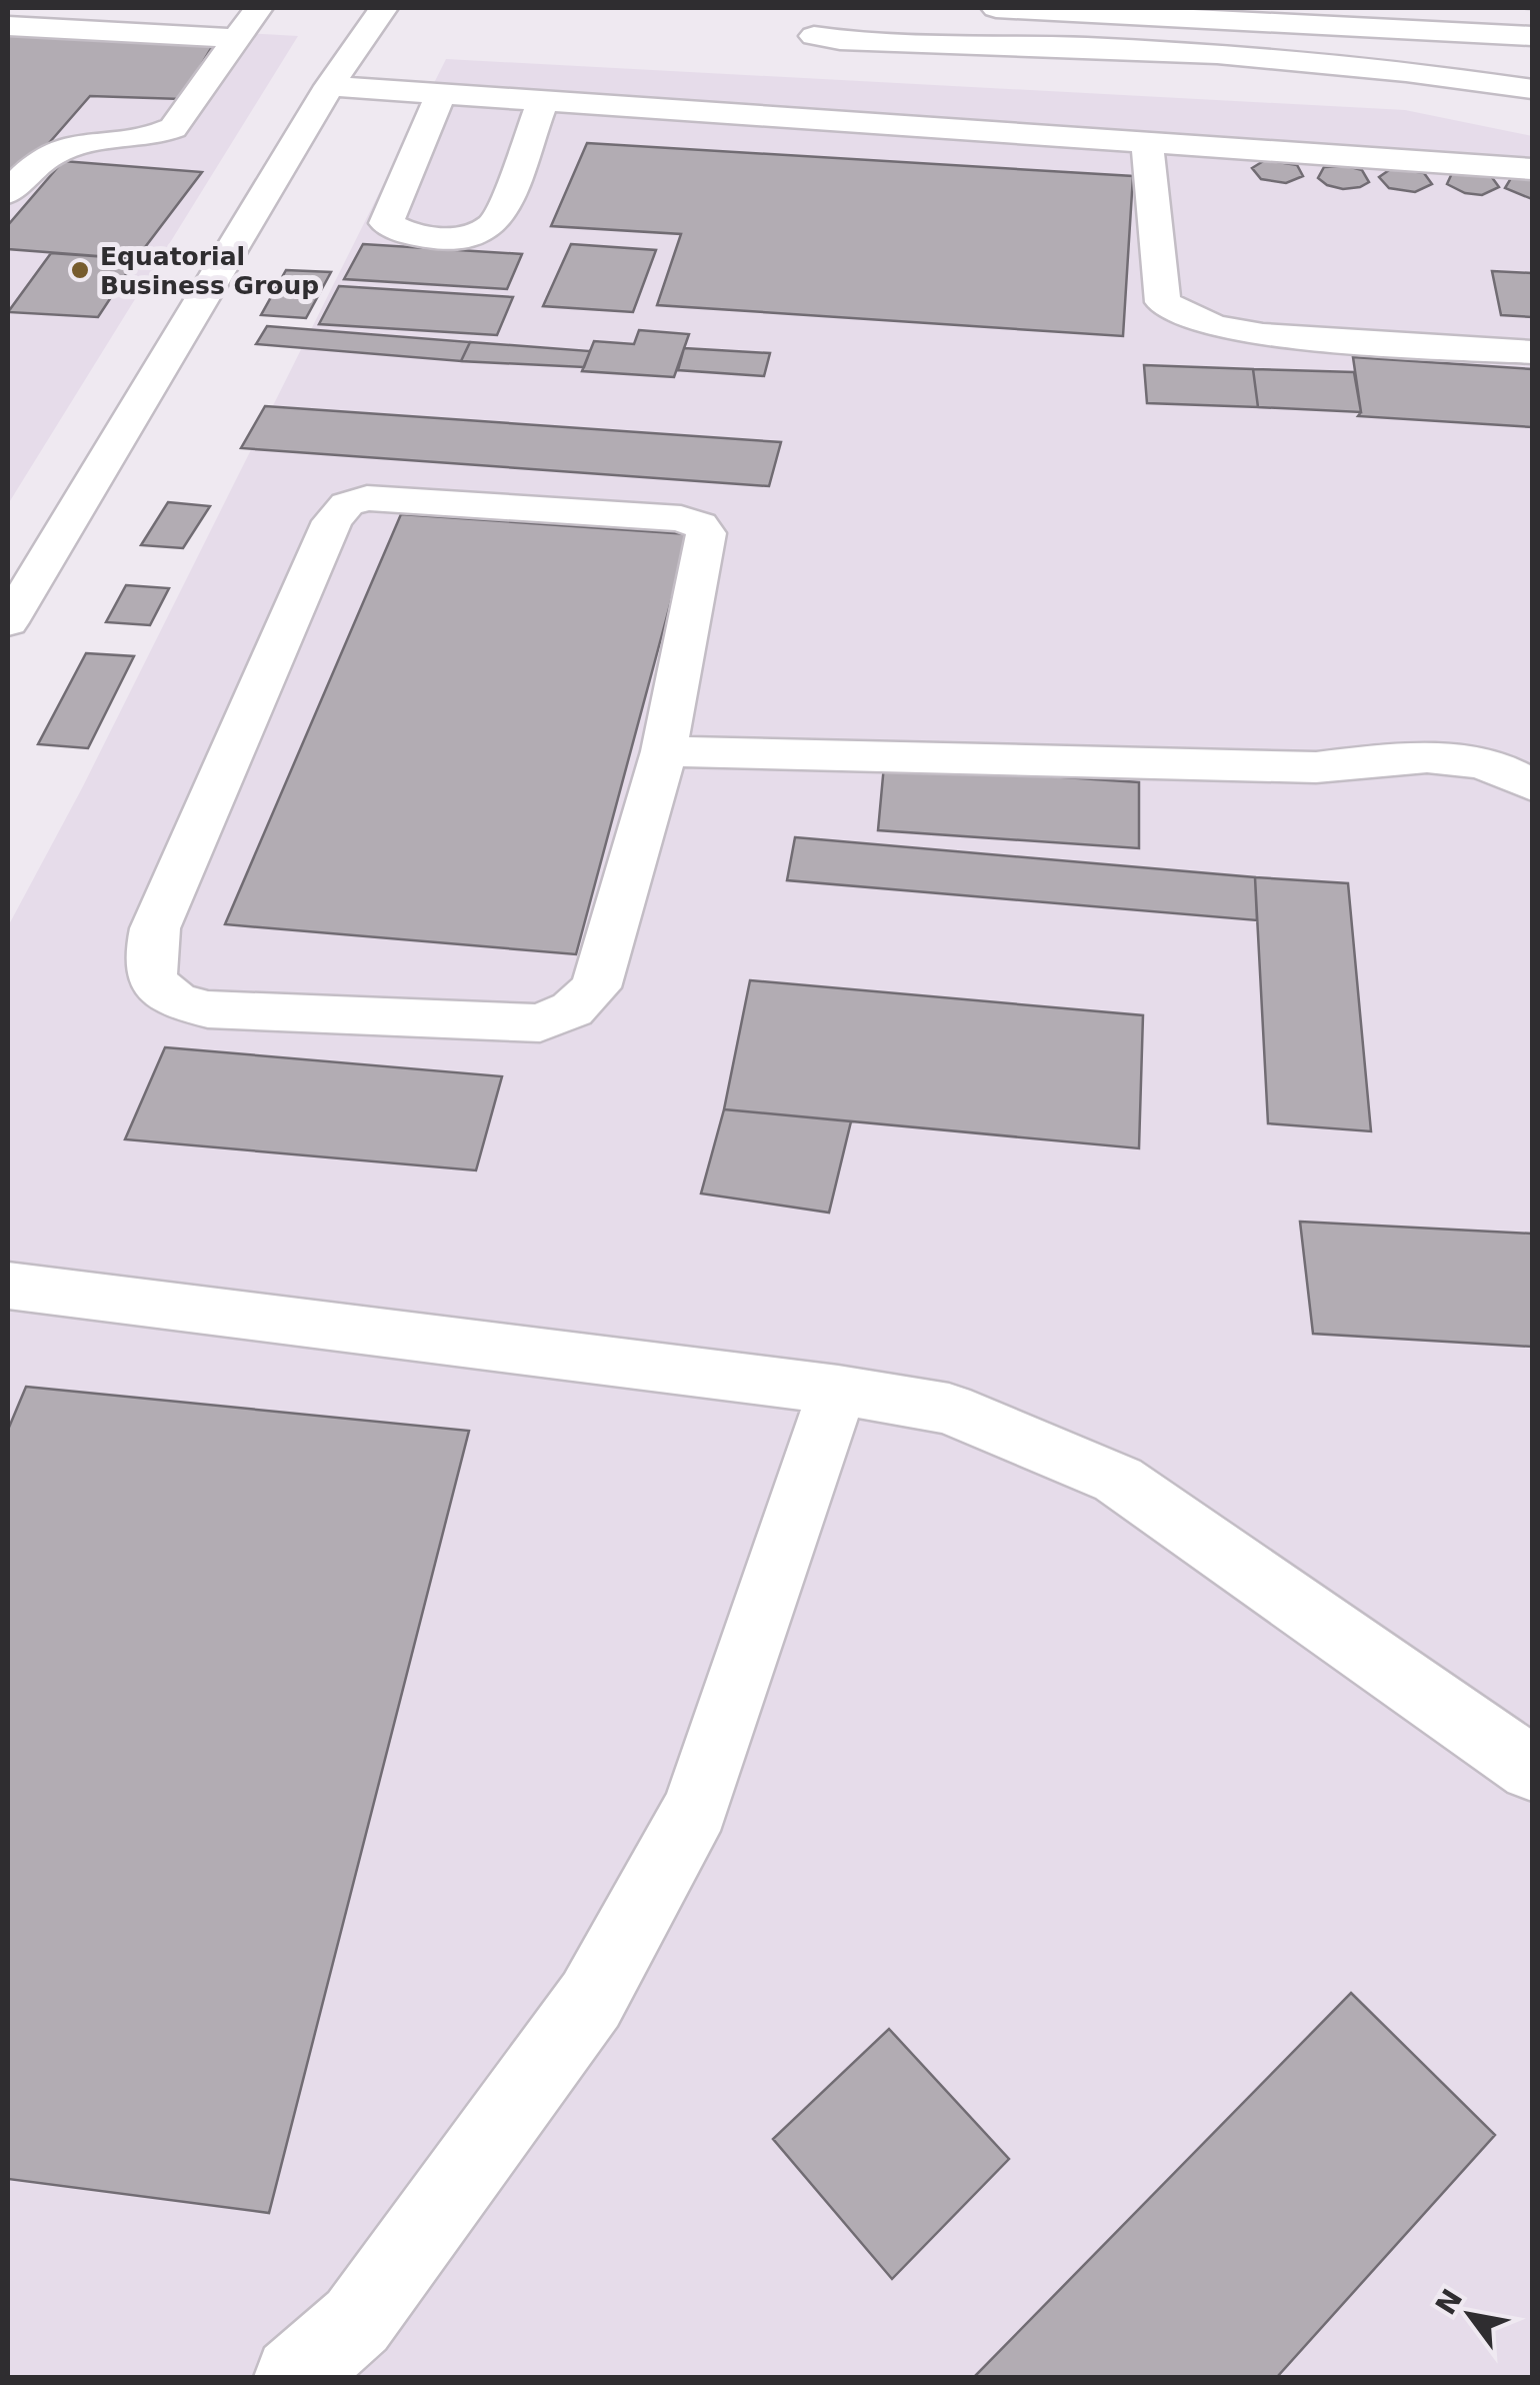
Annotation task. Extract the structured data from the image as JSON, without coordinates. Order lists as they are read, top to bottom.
{
  "places": ["Equatorial Business Group"],
  "north": "top left"
}
